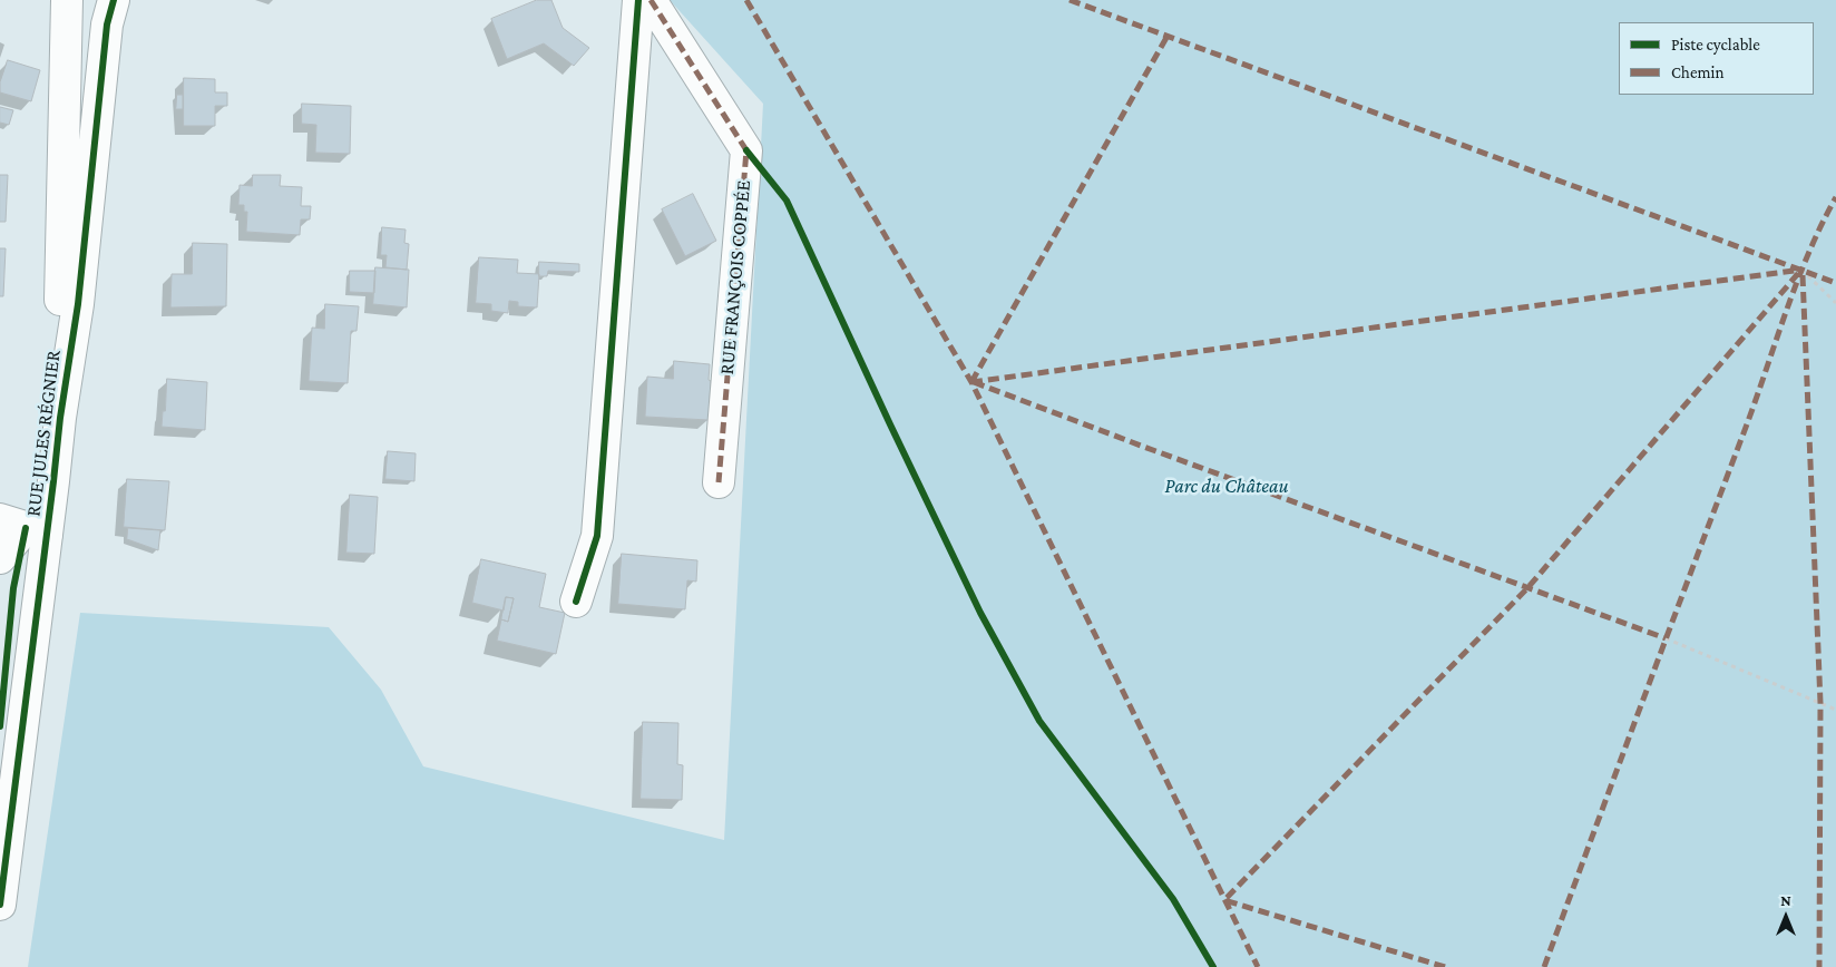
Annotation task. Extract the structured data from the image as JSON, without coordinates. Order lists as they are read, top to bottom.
{
  "streets": {
    "street": ["RUE FRANÇOIS COPPÉE", "RUE JULES RÉGNIER"]
  },
  "parks": ["Parc du Château"],
  "legend": ["Piste cyclable", "Chemin"],
  "north": "top"
}
